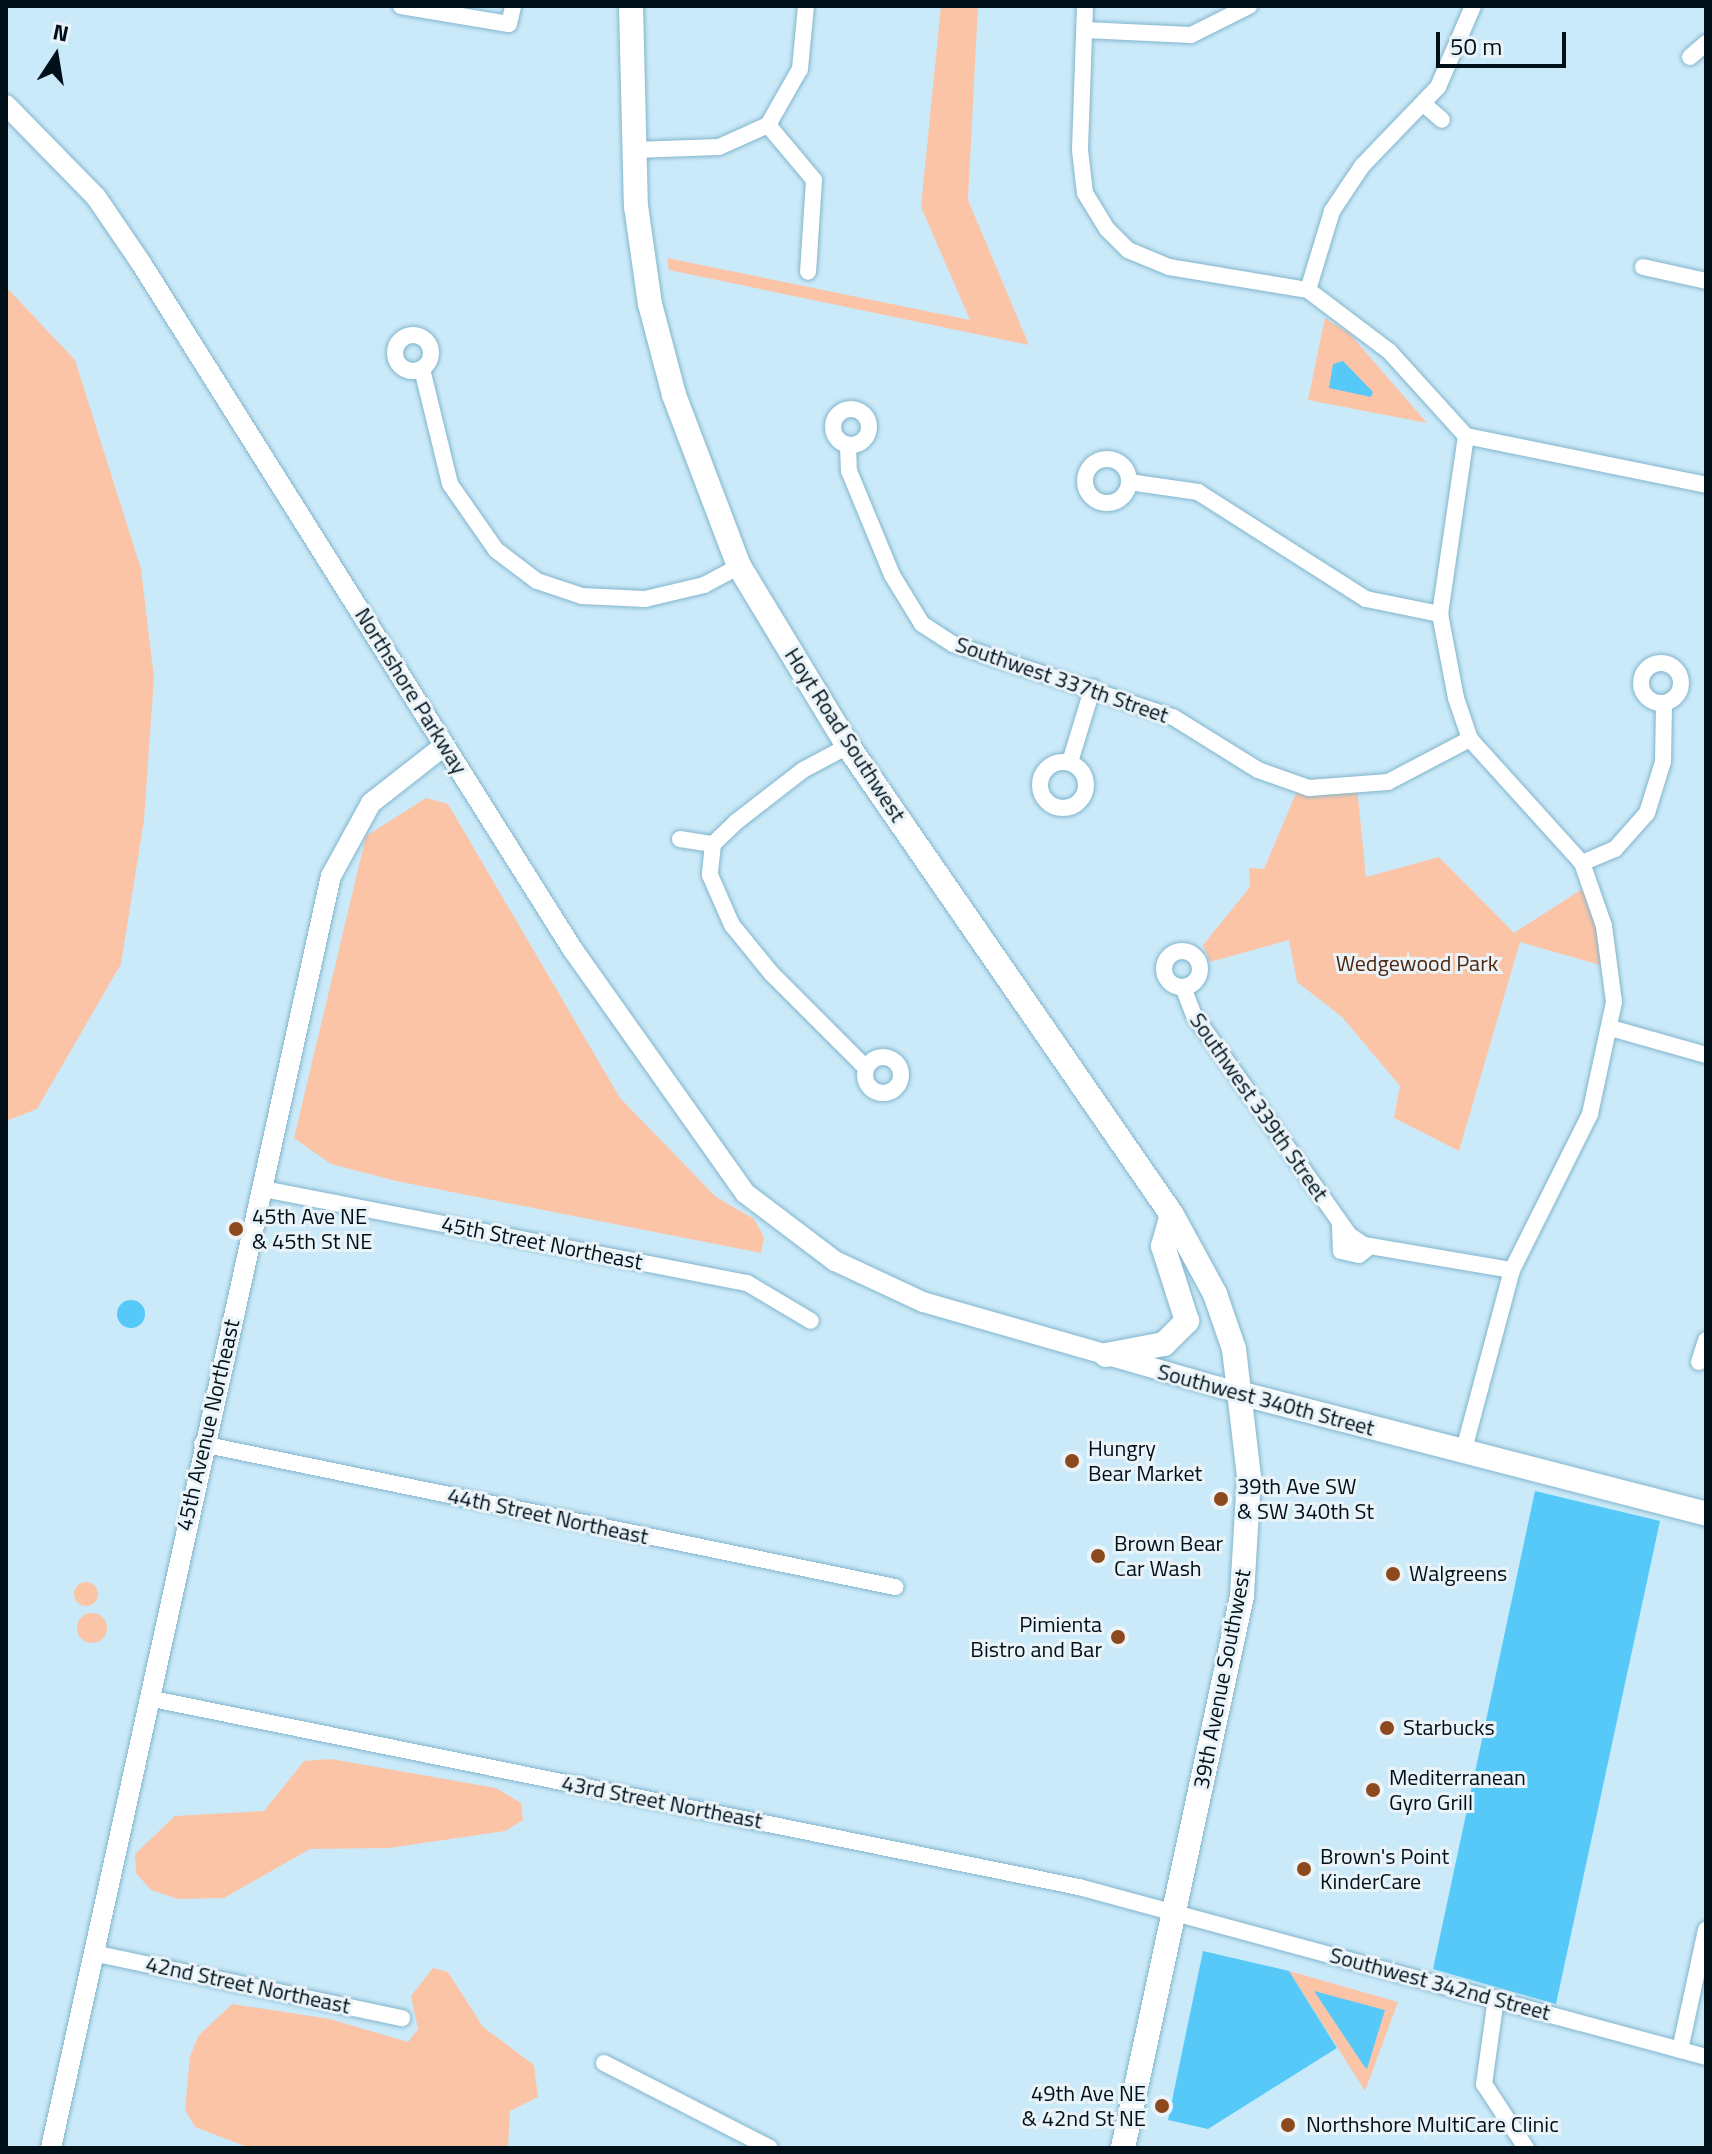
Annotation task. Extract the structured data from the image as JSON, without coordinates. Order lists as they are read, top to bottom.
{
  "streets": {
    "main road": ["Hoyt Road Southwest", "Southwest 340th Street", "39th Avenue Southwest"],
    "street": [
      "Southwest 337th Street",
      "Northshore Parkway",
      "Southwest 339th Street",
      "45th Street Northeast",
      "45th Avenue Northeast",
      "44th Street Northeast",
      "43rd Street Northeast",
      "Southwest 342nd Street",
      "42nd Street Northeast"
    ]
  },
  "crossings": [
    ["Northshore Parkway", "Southwest 340th Street"],
    ["Northshore Parkway", "45th Avenue Northeast"],
    ["Hoyt Road Southwest", "Southwest 340th Street"],
    ["Hoyt Road Southwest", "39th Avenue Southwest"],
    ["45th Street Northeast", "45th Avenue Northeast"],
    ["Southwest 340th Street", "39th Avenue Southwest"],
    ["45th Avenue Northeast", "44th Street Northeast"],
    ["45th Avenue Northeast", "43rd Street Northeast"],
    ["45th Avenue Northeast", "42nd Street Northeast"],
    ["39th Avenue Southwest", "43rd Street Northeast"],
    ["39th Avenue Southwest", "Southwest 342nd Street"],
    ["43rd Street Northeast", "Southwest 342nd Street"]
  ],
  "parks": ["Wedgewood Park"],
  "places": [
    "45th Ave NE & 45th St NE",
    "Hungry Bear Market",
    "39th Ave SW & SW 340th St",
    "Brown Bear Car Wash",
    "Walgreens",
    "Pimienta Bistro and Bar",
    "Starbucks",
    "Mediterranean Gyro Grill",
    "Brown's Point KinderCare",
    "49th Ave NE & 42nd St NE",
    "Northshore MultiCare Clinic"
  ],
  "scale_bar": "50 m",
  "north": "top"
}
